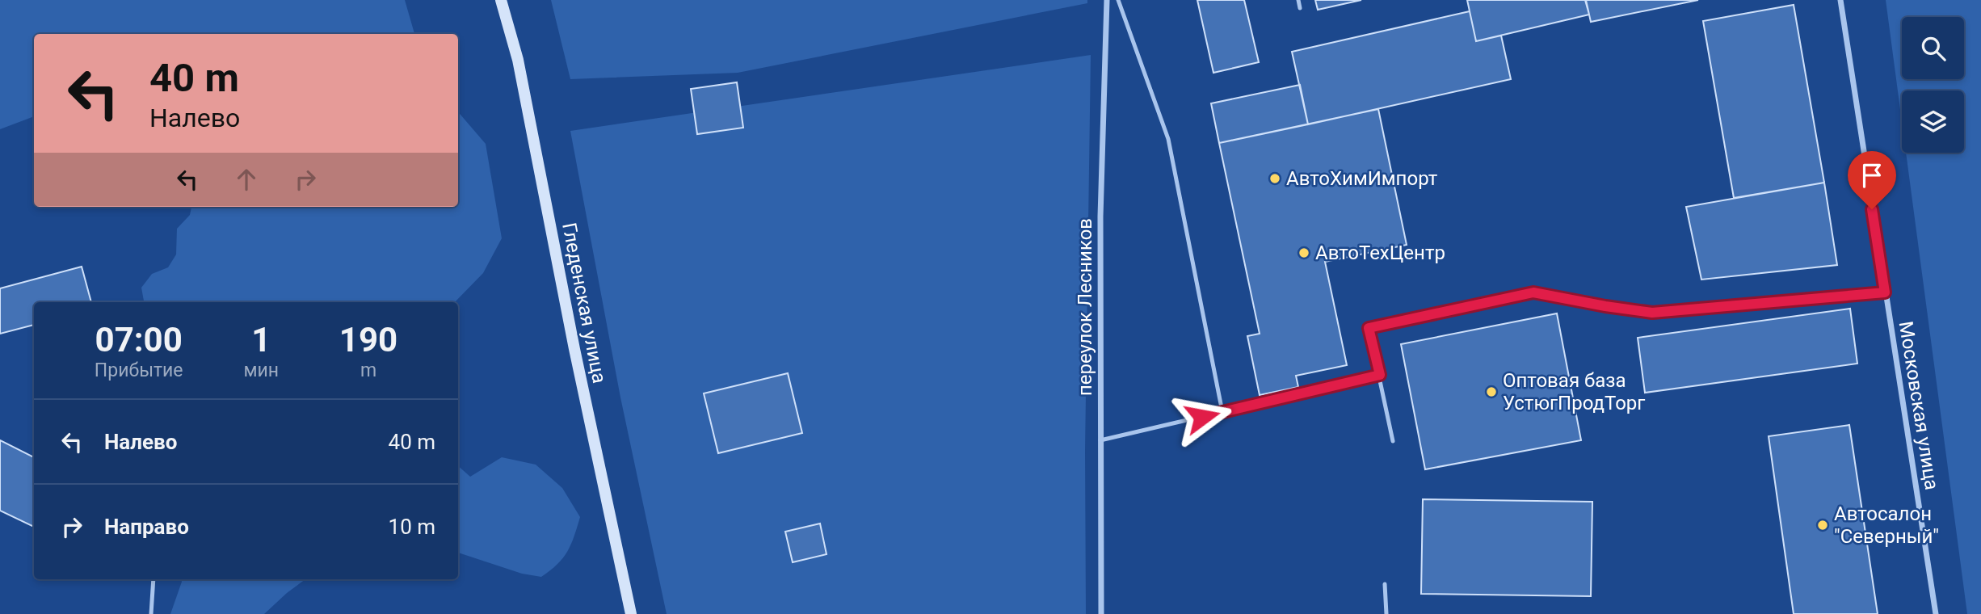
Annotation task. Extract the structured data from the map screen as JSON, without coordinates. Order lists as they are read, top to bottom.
{
  "streets": {
    "main road": ["Гледенская улица"],
    "street": ["переулок Лесников", "Московская улица"]
  },
  "places": [
    "АвтоХимИмпорт",
    "АвтоТехЦентр",
    "Оптовая база УстюгПродТорг",
    "Автосалон \"Северный\""
  ],
  "page": {
    "turn": ["40 m", "Налево"],
    "eta": [
      "07:00",
      "Прибытие",
      "1",
      "мин",
      "190",
      "m"
    ],
    "list": [
      {
        "name": "Налево",
        "value": "40 m"
      },
      {
        "name": "Направо",
        "value": "10 m"
      }
    ]
  }
}
